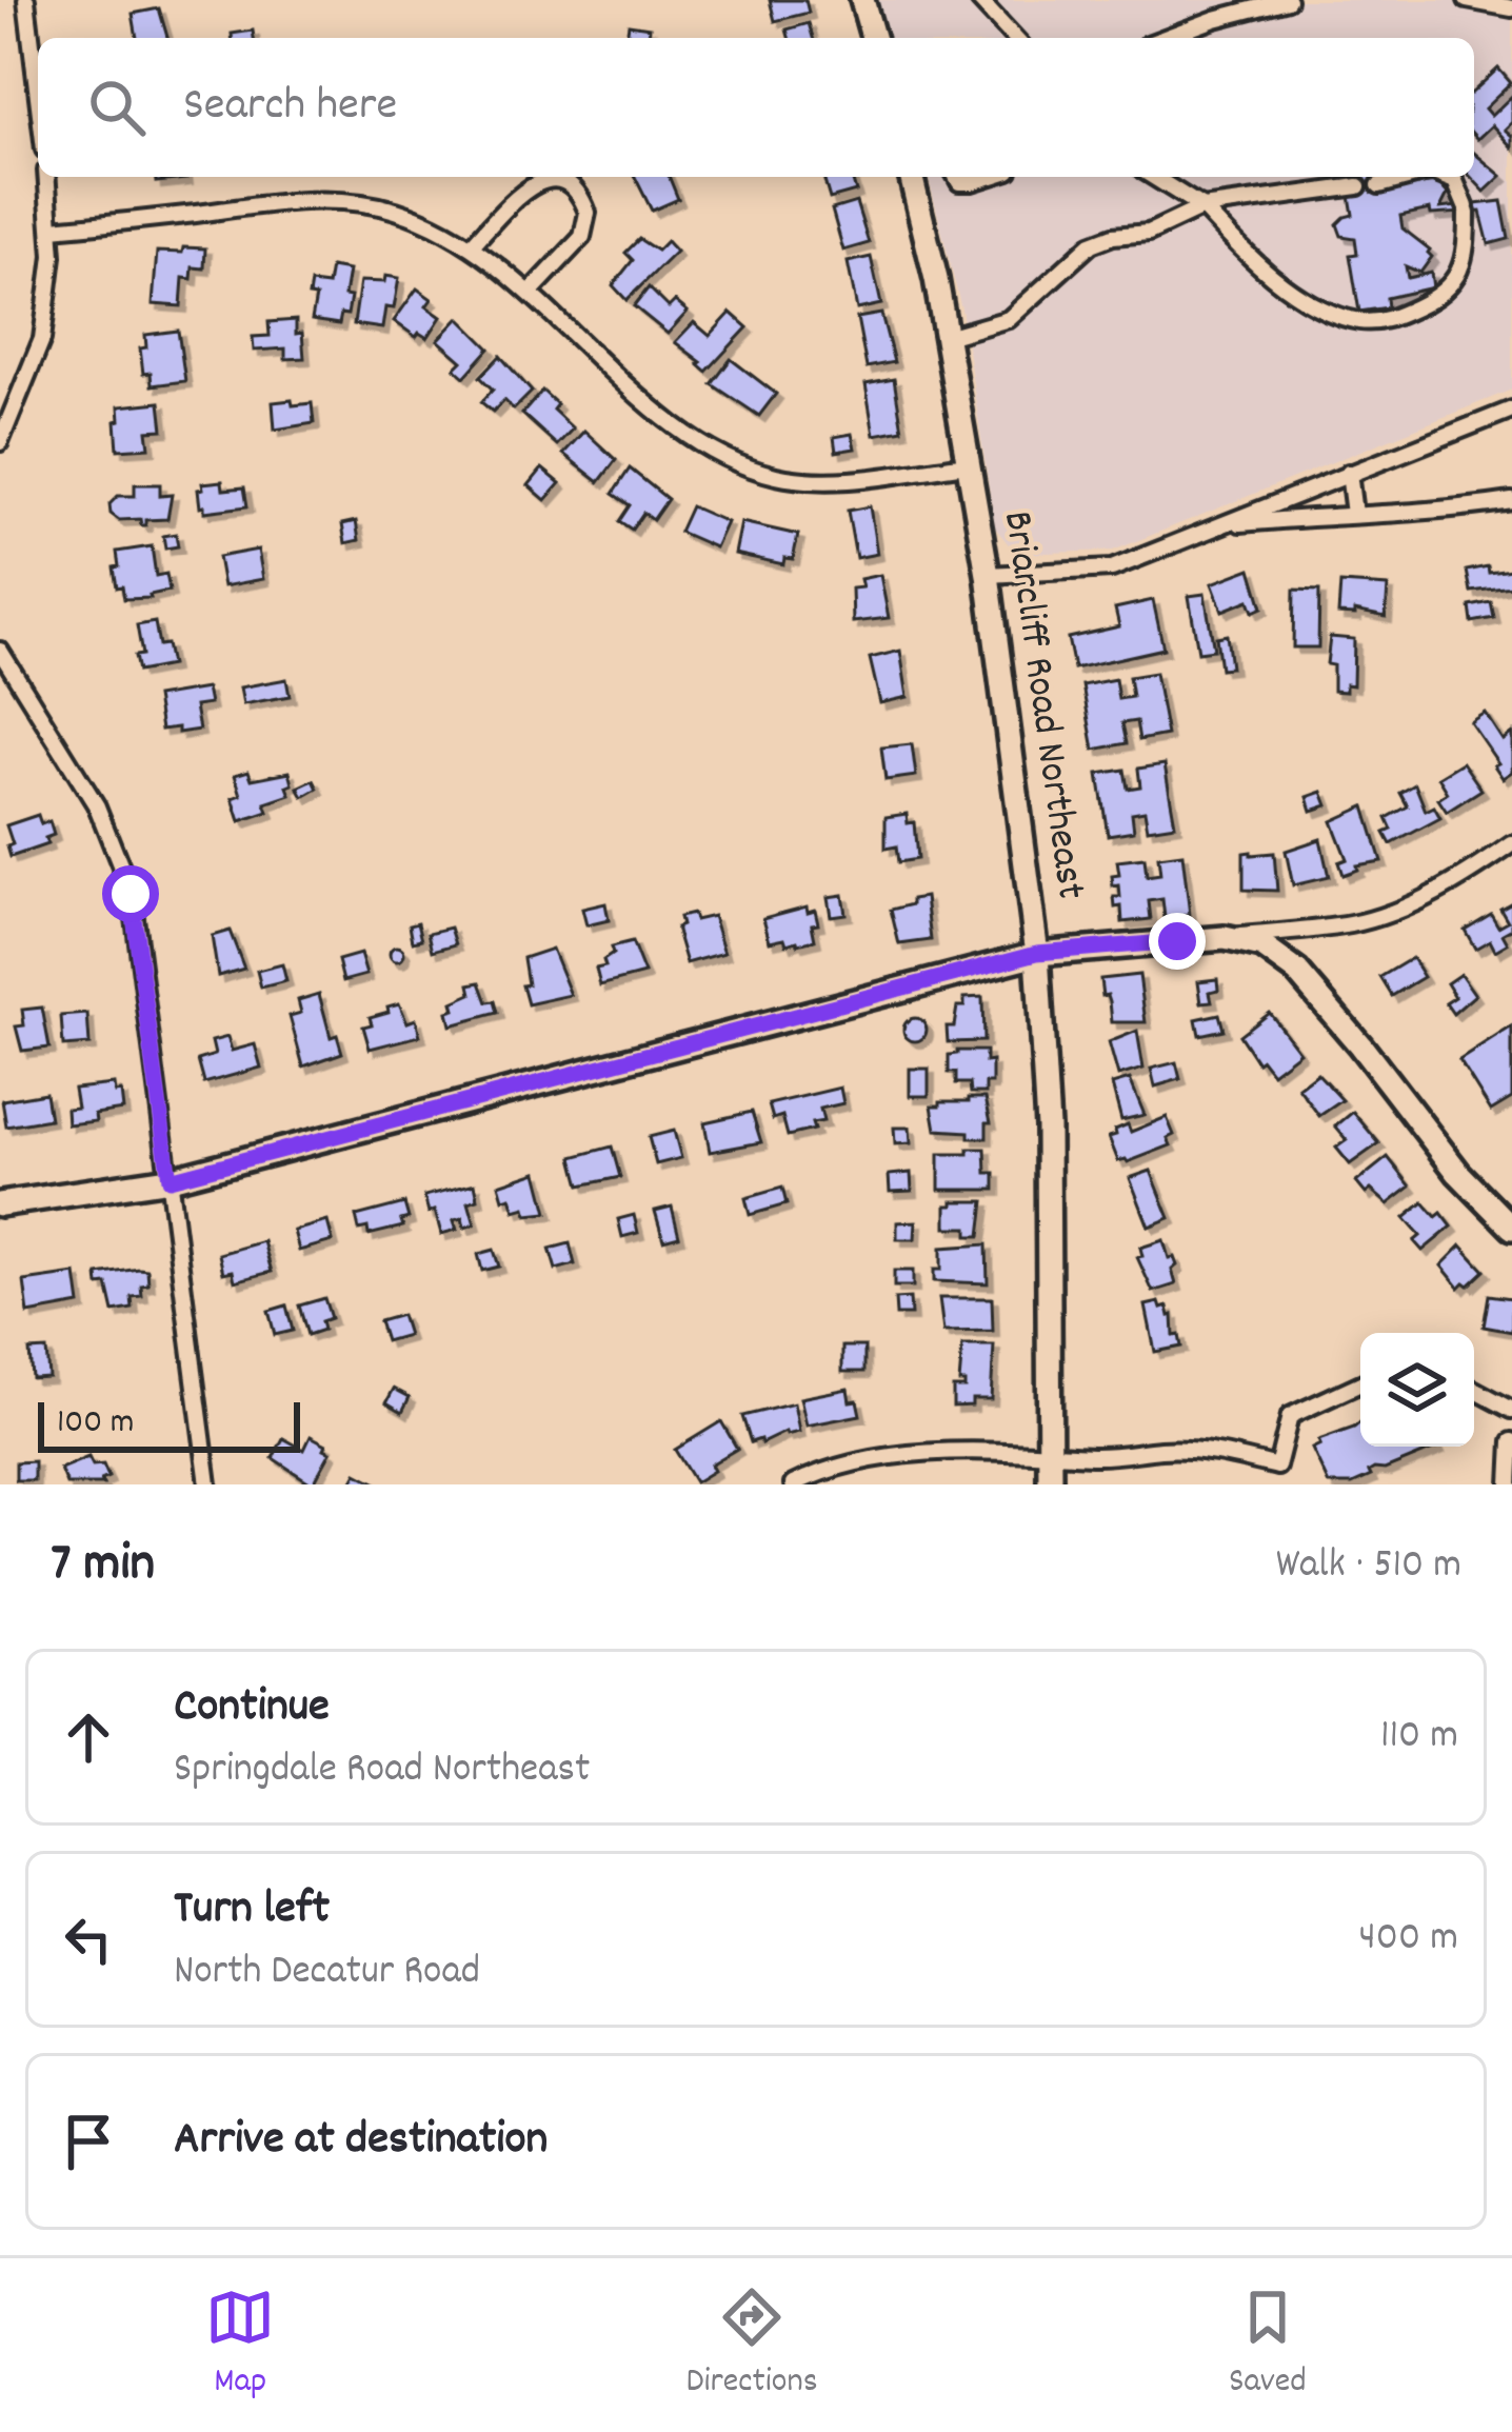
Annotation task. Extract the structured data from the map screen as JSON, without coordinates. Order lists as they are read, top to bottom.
{
  "streets": {
    "main road": ["Briarcliff Road Northeast"]
  },
  "scale_bar": "100 m",
  "page": {
    "search": "Search here",
    "scale": "100 m",
    "heading": ["7 min", "Walk · 510 m"],
    "list": [
      ["Continue", "Springdale Road Northeast", "110 m"],
      ["Turn left", "North Decatur Road", "400 m"],
      "Arrive at destination"
    ],
    "nav": ["Map", "Directions", "Saved"]
  }
}
